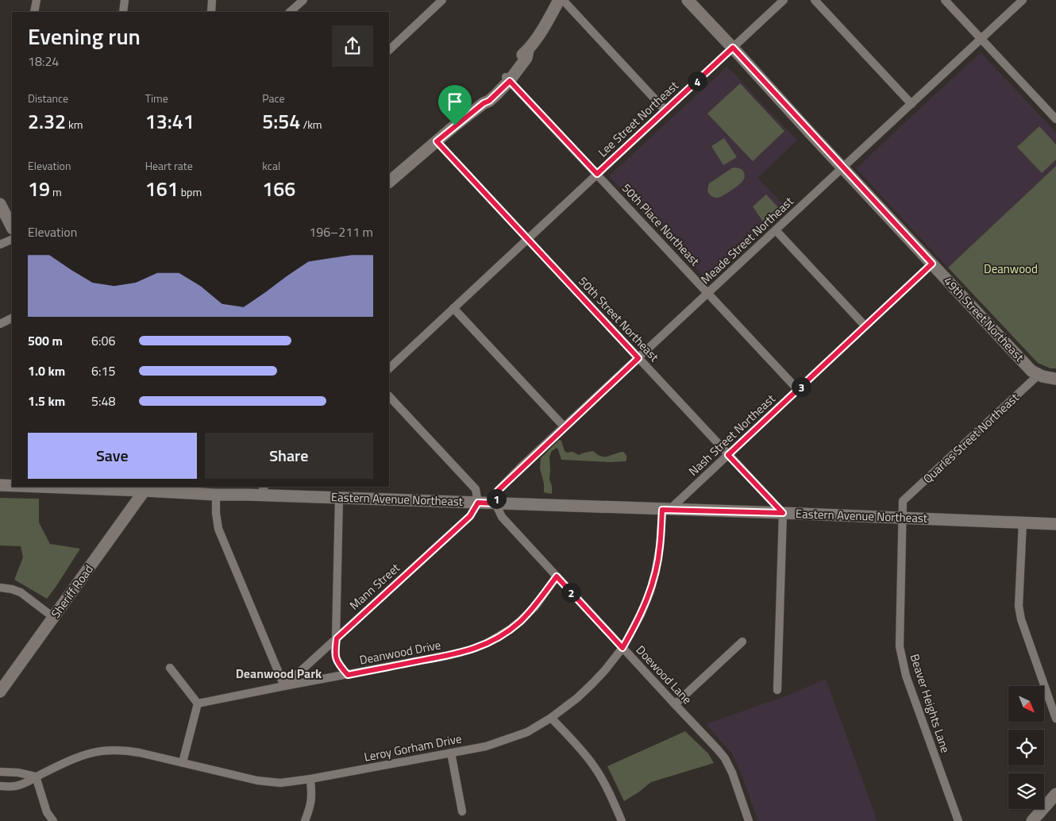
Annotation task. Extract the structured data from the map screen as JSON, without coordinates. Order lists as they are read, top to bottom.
{
  "streets": {
    "main road": ["49th Street Northeast", "Eastern Avenue Northeast", "Sheriff Road"],
    "street": [
      "Lee Street Northeast",
      "50th Place Northeast",
      "Meade Street Northeast",
      "50th Street Northeast",
      "Nash Street Northeast",
      "Quarles Street Northeast",
      "Mann Street",
      "Deanwood Drive",
      "Doewood Lane",
      "Beaver Heights Lane",
      "Leroy Gorham Drive"
    ]
  },
  "crossings": [
    ["Lee Street Northeast", "50th Place Northeast"],
    ["Lee Street Northeast", "50th Street Northeast"],
    ["Lee Street Northeast", "49th Street Northeast"],
    ["50th Place Northeast", "Meade Street Northeast"],
    ["50th Place Northeast", "Nash Street Northeast"],
    ["Meade Street Northeast", "50th Street Northeast"],
    ["Meade Street Northeast", "49th Street Northeast"],
    ["Meade Street Northeast", "Eastern Avenue Northeast"],
    ["Meade Street Northeast", "Doewood Lane"],
    ["50th Street Northeast", "Nash Street Northeast"],
    ["50th Street Northeast", "Eastern Avenue Northeast"],
    ["49th Street Northeast", "Nash Street Northeast"],
    ["49th Street Northeast", "Quarles Street Northeast"],
    ["Nash Street Northeast", "Eastern Avenue Northeast"],
    ["Nash Street Northeast", "Leroy Gorham Drive"],
    ["Quarles Street Northeast", "Eastern Avenue Northeast"],
    ["Quarles Street Northeast", "Beaver Heights Lane"],
    ["Eastern Avenue Northeast", "Mann Street"],
    ["Eastern Avenue Northeast", "Sheriff Road"],
    ["Eastern Avenue Northeast", "Doewood Lane"],
    ["Eastern Avenue Northeast", "Beaver Heights Lane"],
    ["Eastern Avenue Northeast", "Leroy Gorham Drive"],
    ["Mann Street", "Deanwood Drive"],
    ["Deanwood Drive", "Doewood Lane"],
    ["Doewood Lane", "Leroy Gorham Drive"]
  ],
  "districts": ["Deanwood Park"],
  "parks": ["Deanwood"],
  "north": "bottom right",
  "page": {
    "heading": ["Evening run", "18:24"],
    "pins": [
      "4",
      "3",
      "1",
      "2"
    ],
    "stats": [
      ["Distance", "2.32 km"],
      ["Time", "13:41"],
      ["Pace", "5:54 /km"],
      ["Elevation", "19 m"],
      ["Heart rate", "161 bpm"],
      ["kcal", "166"]
    ],
    "chart": ["Elevation", "196–211 m"],
    "list": [
      {
        "name": "500 m",
        "note": "6:06"
      },
      {
        "name": "1.0 km",
        "note": "6:15"
      },
      {
        "name": "1.5 km",
        "note": "5:48"
      }
    ],
    "buttons": ["Save", "Share"]
  }
}
